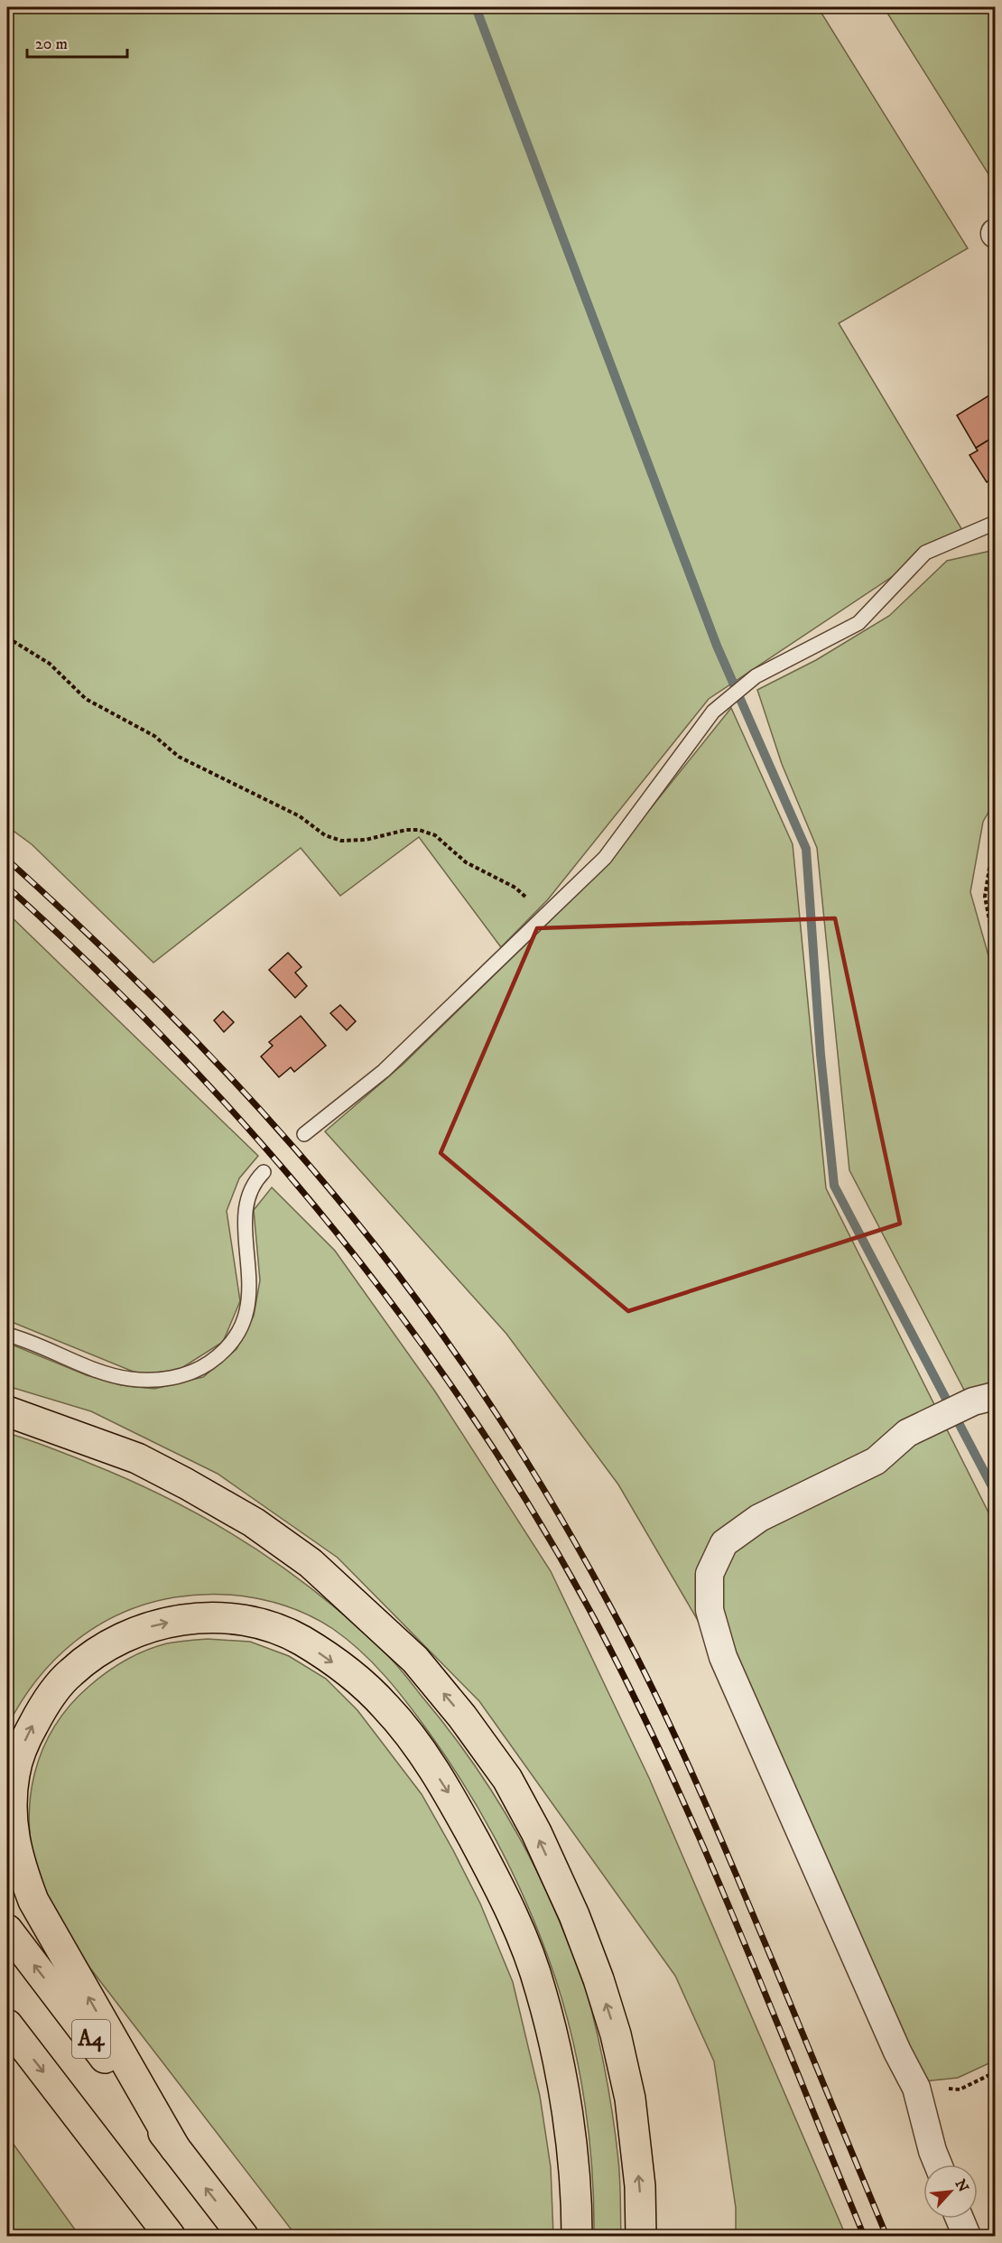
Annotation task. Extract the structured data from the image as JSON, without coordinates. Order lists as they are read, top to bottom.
{
  "streets": {
    "highway": ["A4"]
  },
  "scale_bar": "20 m",
  "north": "top right"
}
